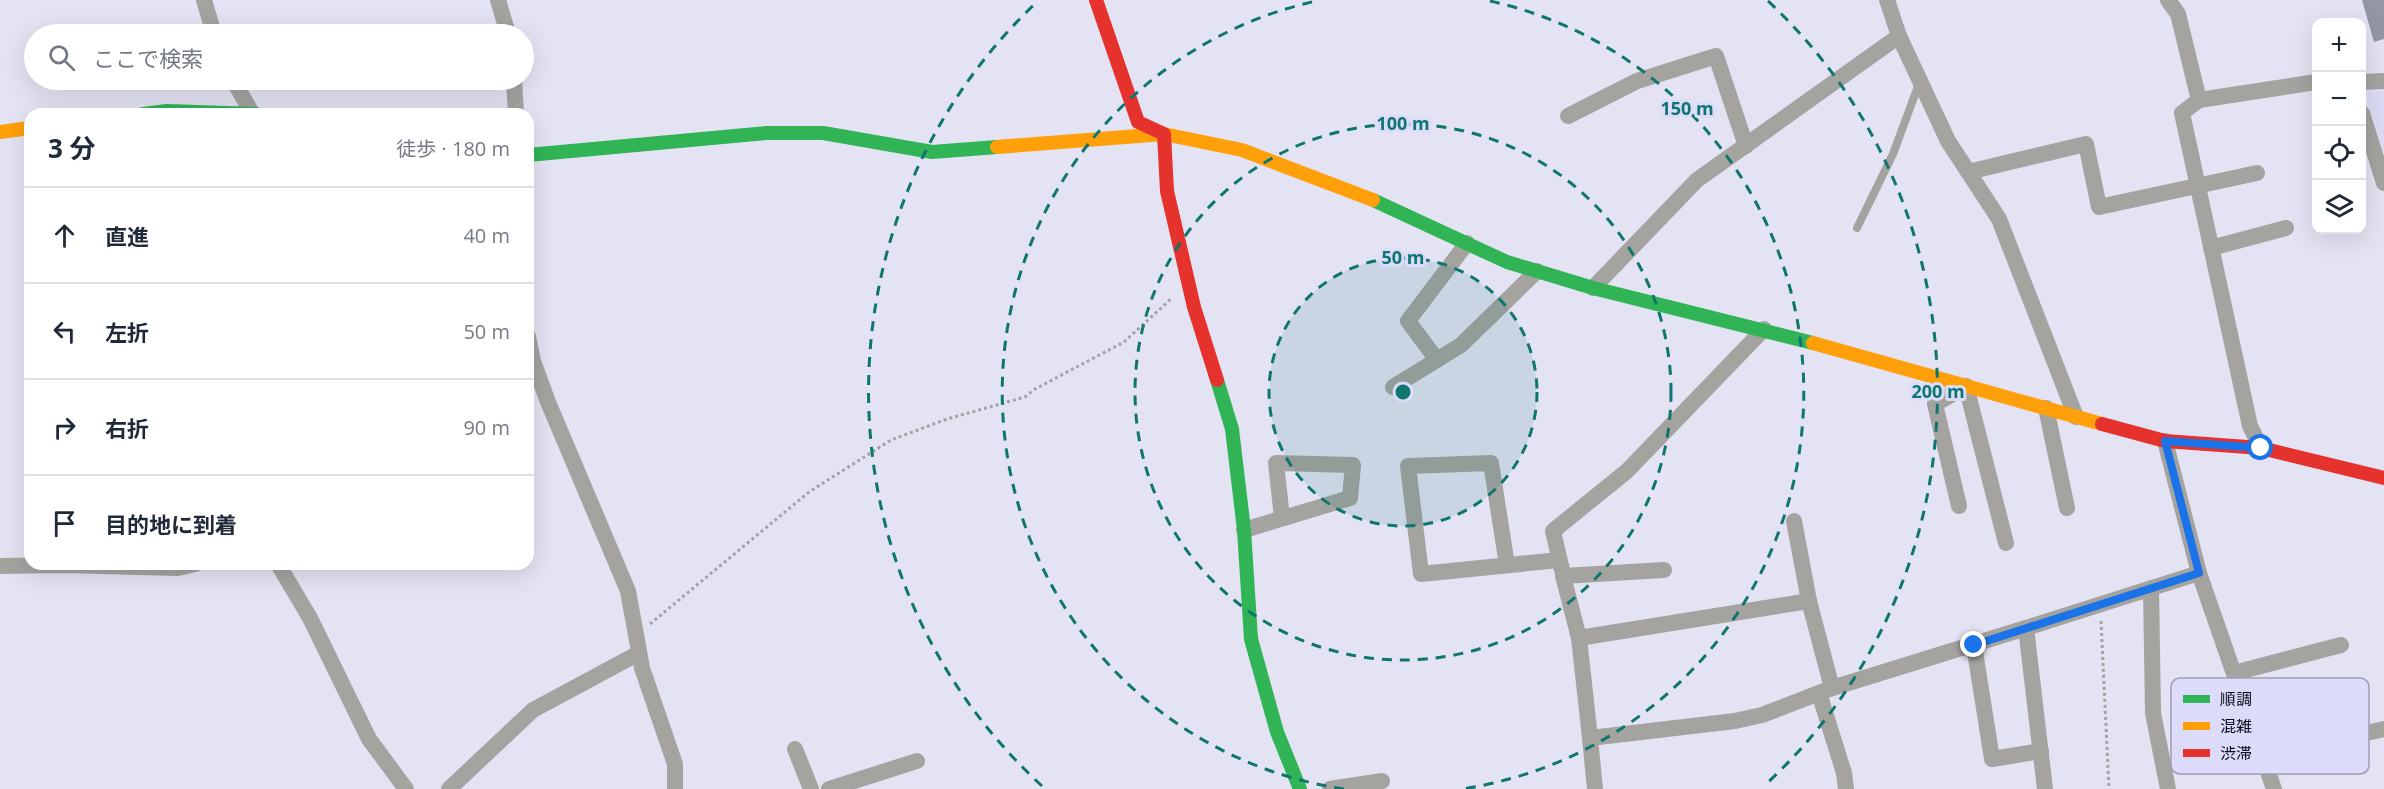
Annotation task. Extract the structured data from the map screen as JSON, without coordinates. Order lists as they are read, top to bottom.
{
  "legend": ["順調", "混雑", "渋滞"],
  "page": {
    "map_buttons": ["+", "−"],
    "search": "ここで検索",
    "heading": ["3 分", "徒歩 · 180 m"],
    "list": [
      ["直進", "40 m"],
      ["左折", "50 m"],
      ["右折", "90 m"],
      "目的地に到着"
    ]
  },
  "rings": [
    "150 m",
    "100 m",
    "50 m",
    "200 m"
  ]
}
